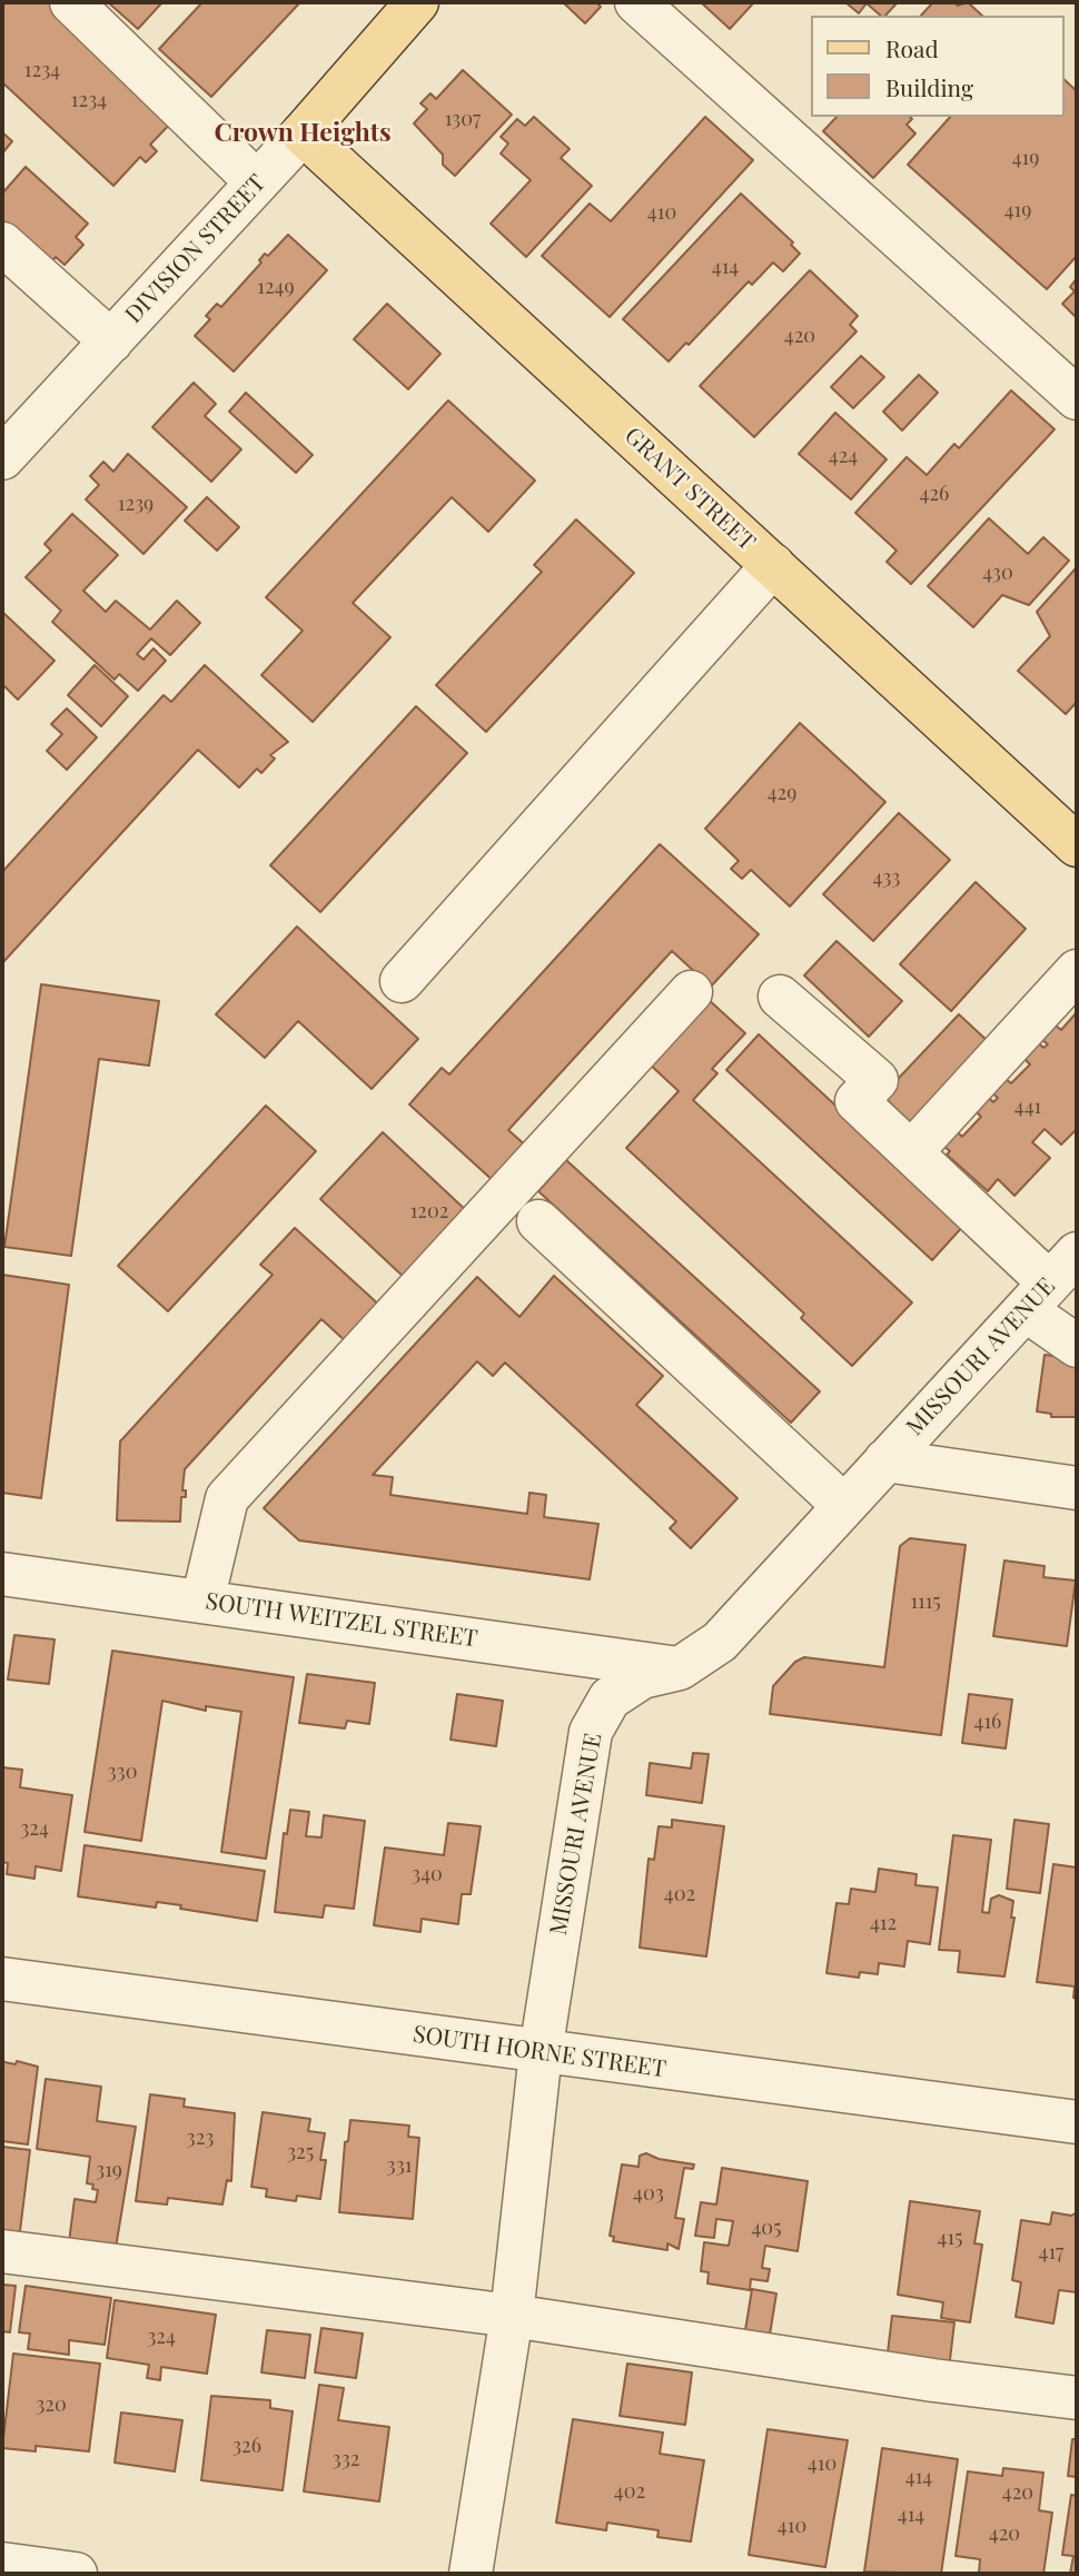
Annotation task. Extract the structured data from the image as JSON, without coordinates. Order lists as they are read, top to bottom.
{
  "streets": {
    "main road": ["DIVISION STREET", "GRANT STREET"],
    "street": ["MISSOURI AVENUE", "SOUTH WEITZEL STREET", "SOUTH HORNE STREET"]
  },
  "crossings": [
    ["DIVISION STREET", "GRANT STREET"],
    ["MISSOURI AVENUE", "SOUTH WEITZEL STREET"],
    ["MISSOURI AVENUE", "SOUTH HORNE STREET"]
  ],
  "districts": ["Crown Heights"],
  "house_numbers": [
    "1234",
    "1234",
    "1307",
    "419",
    "419",
    "410",
    "414",
    "1249",
    "420",
    "424",
    "426",
    "1239",
    "430",
    "429",
    "433",
    "441",
    "1202",
    "1115",
    "416",
    "330",
    "324",
    "340",
    "402",
    "412",
    "323",
    "325",
    "331",
    "319",
    "403",
    "405",
    "415",
    "417",
    "324",
    "320",
    "326",
    "332",
    "410",
    "414",
    "402",
    "420",
    "414",
    "410",
    "420"
  ],
  "legend": ["Road", "Building"]
}
